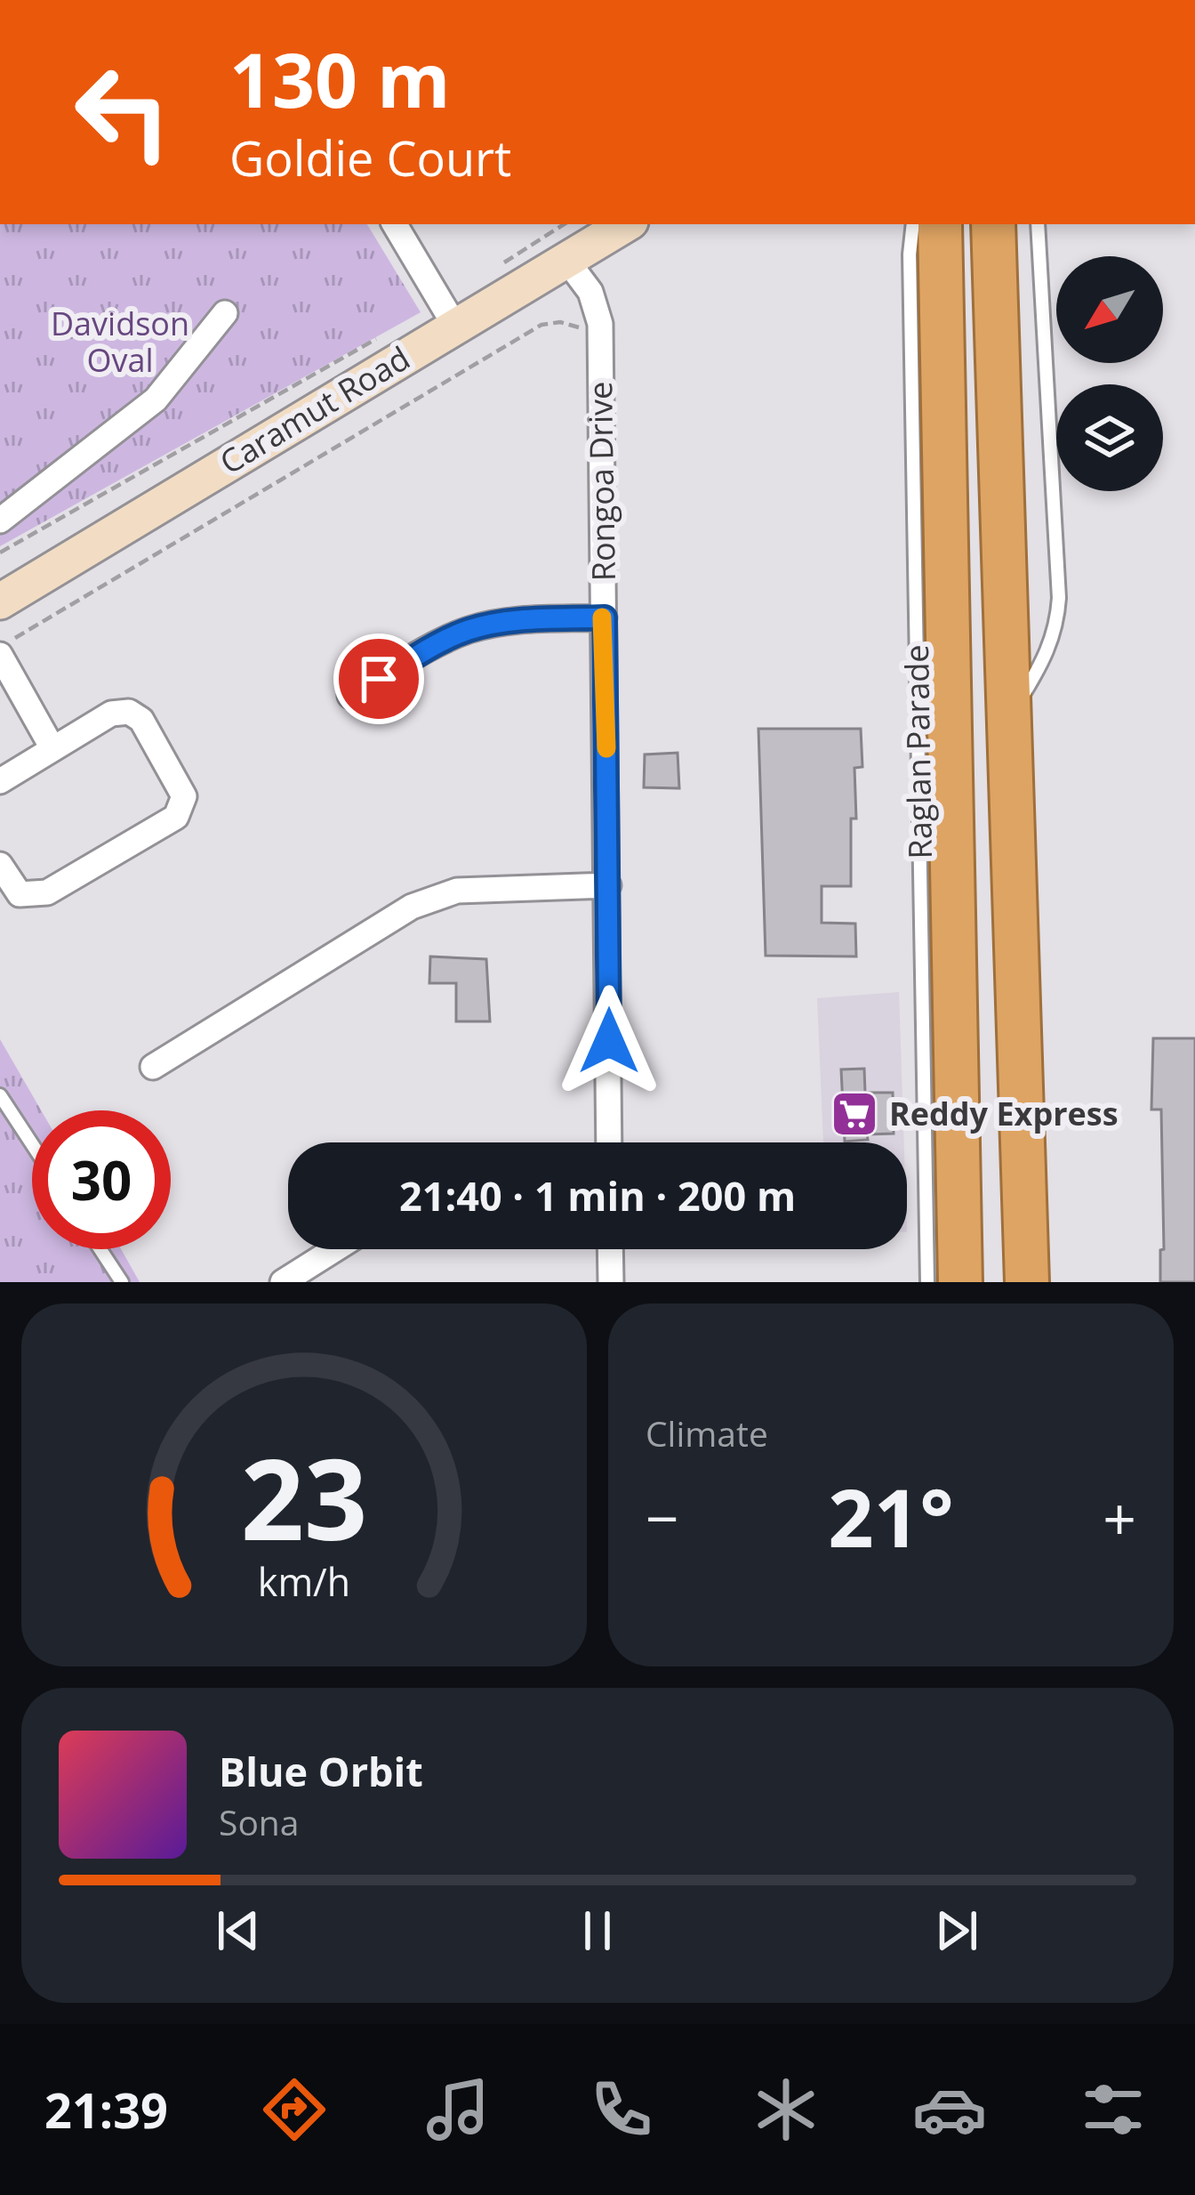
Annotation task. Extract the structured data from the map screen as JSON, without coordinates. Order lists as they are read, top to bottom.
{
  "streets": {
    "highway": ["Raglan Parade"],
    "main road": ["Caramut Road"],
    "street": ["Rongoa Drive"]
  },
  "crossings": [
    ["Caramut Road", "Rongoa Drive"]
  ],
  "parks": ["Davidson Oval"],
  "places": {
    "supermarket": ["Reddy Express"]
  },
  "north": "bottom left",
  "page": {
    "turn": ["130 m", "Goldie Court"],
    "limit": "30",
    "trip": "21:40 · 1 min · 200 m",
    "tile": "Climate",
    "heat": ["−", "21°", "+"],
    "song": ["Blue Orbit", "Sona"],
    "tabs": "21:39",
    "gauge": ["23", "km/h"]
  }
}
